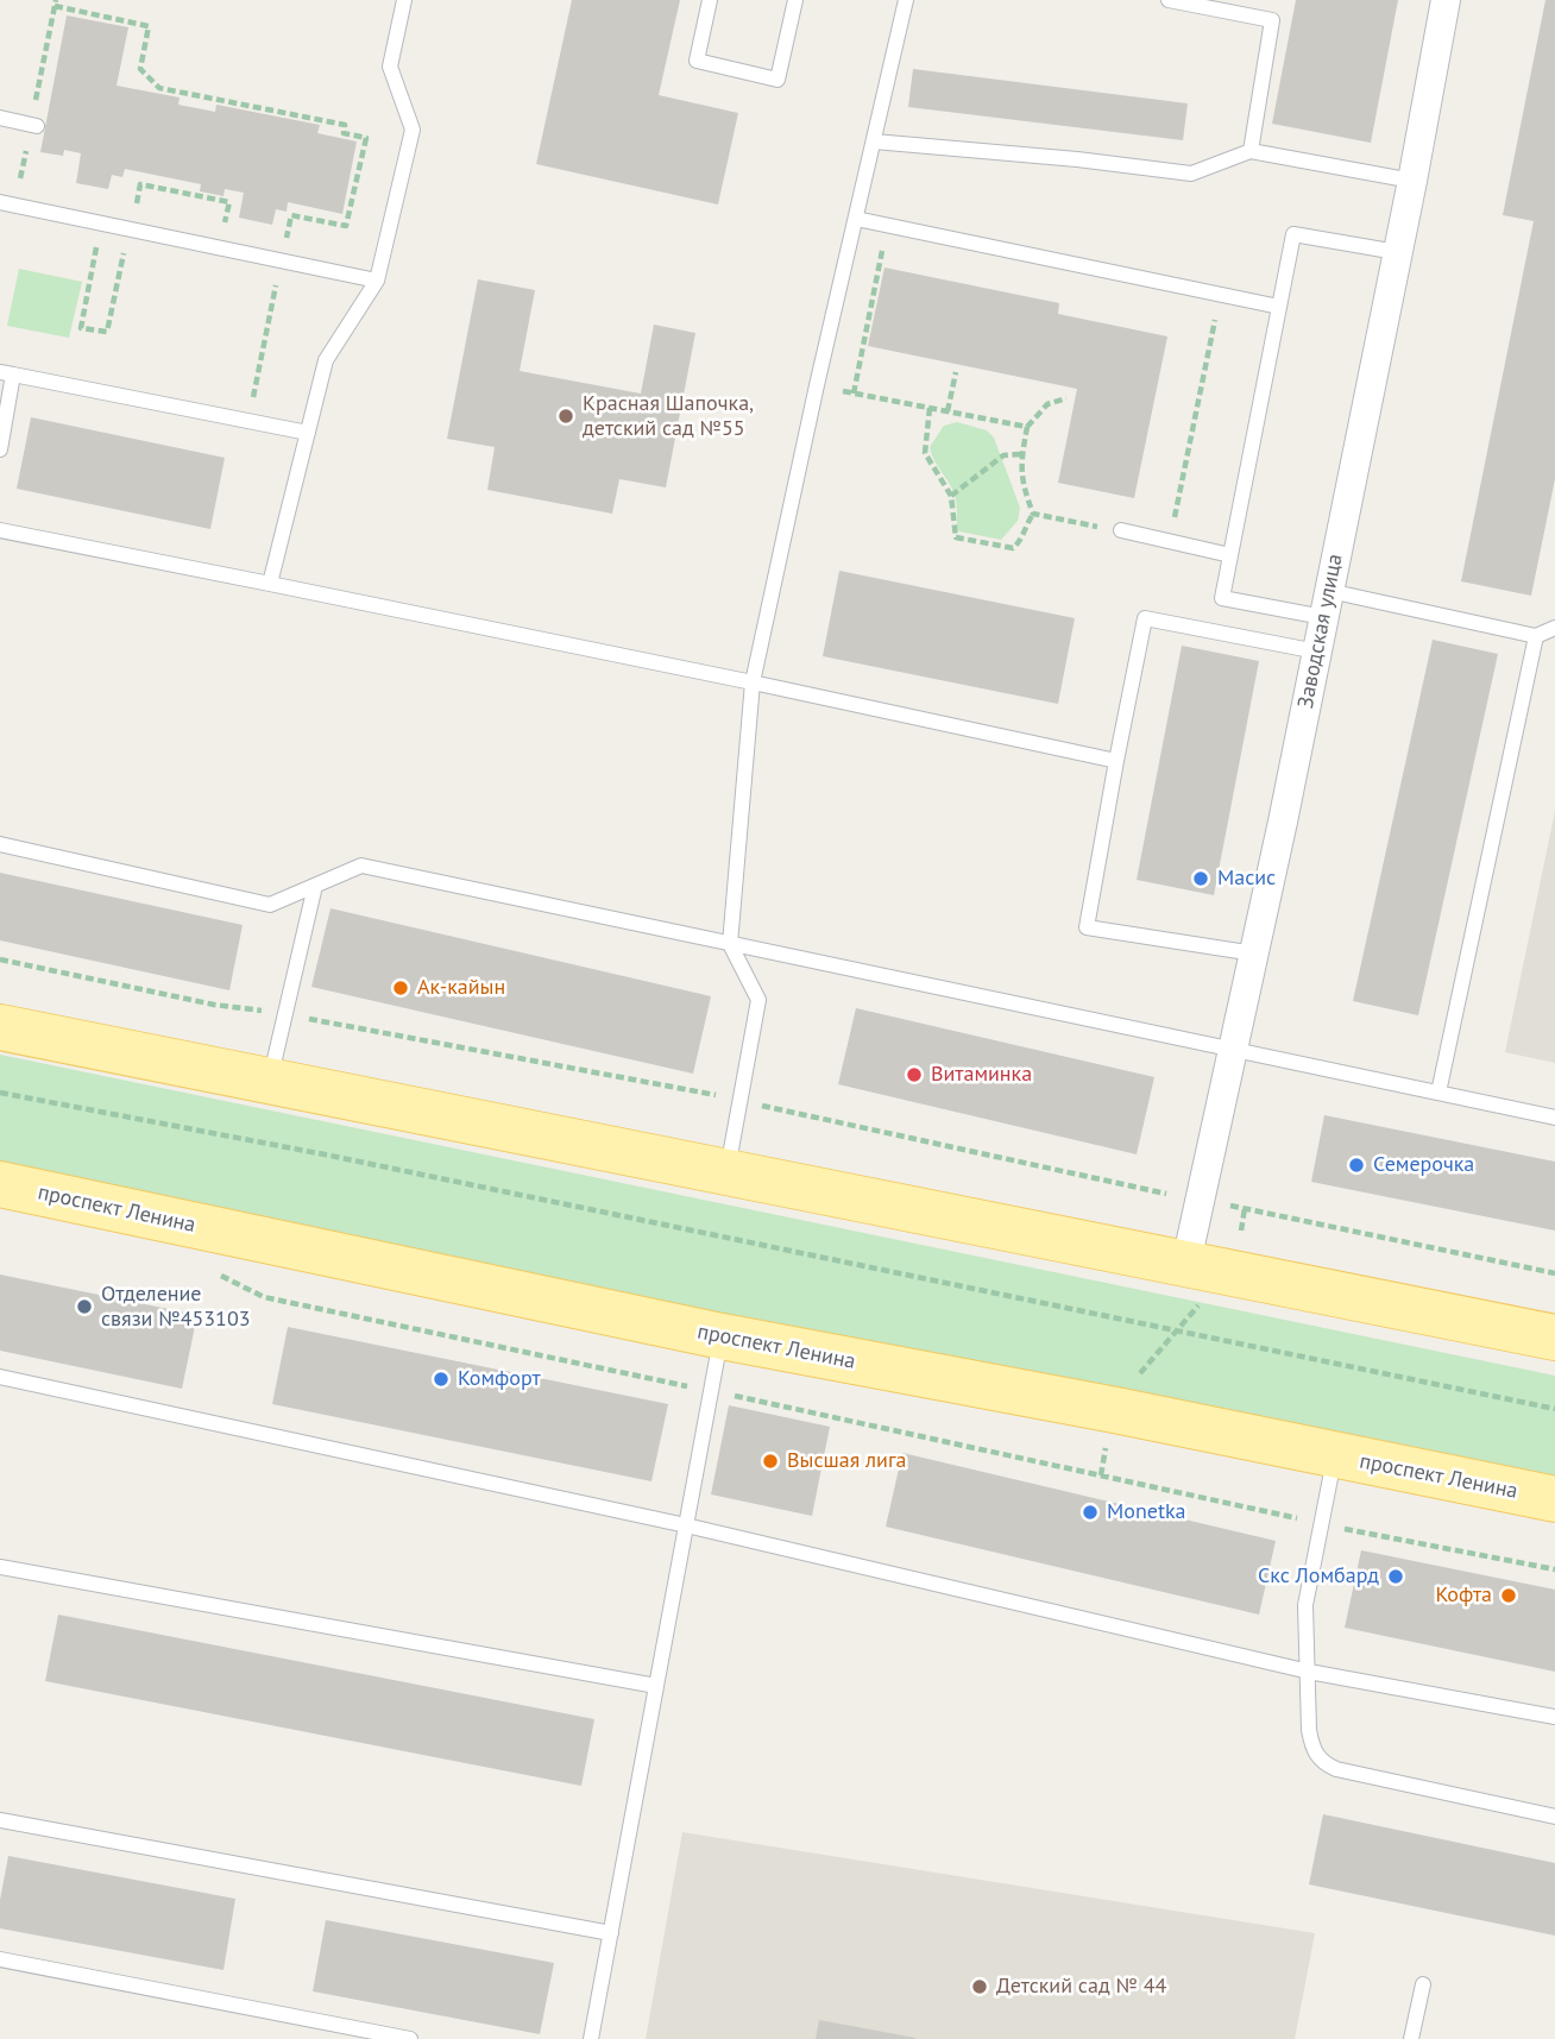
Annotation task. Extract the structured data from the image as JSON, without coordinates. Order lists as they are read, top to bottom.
{
  "streets": {
    "main road": ["проспект Ленина"],
    "street": ["Заводская улица"]
  },
  "places": [
    "Красная Шапочка, детский сад №55",
    "Масис",
    "Ак-кайын",
    "Витаминка",
    "Семерочка",
    "Отделение связи №453103",
    "Комфорт",
    "Высшая лига",
    "Monetka",
    "Скс Ломбард",
    "Кофта",
    "Детский сад № 44"
  ]
}
